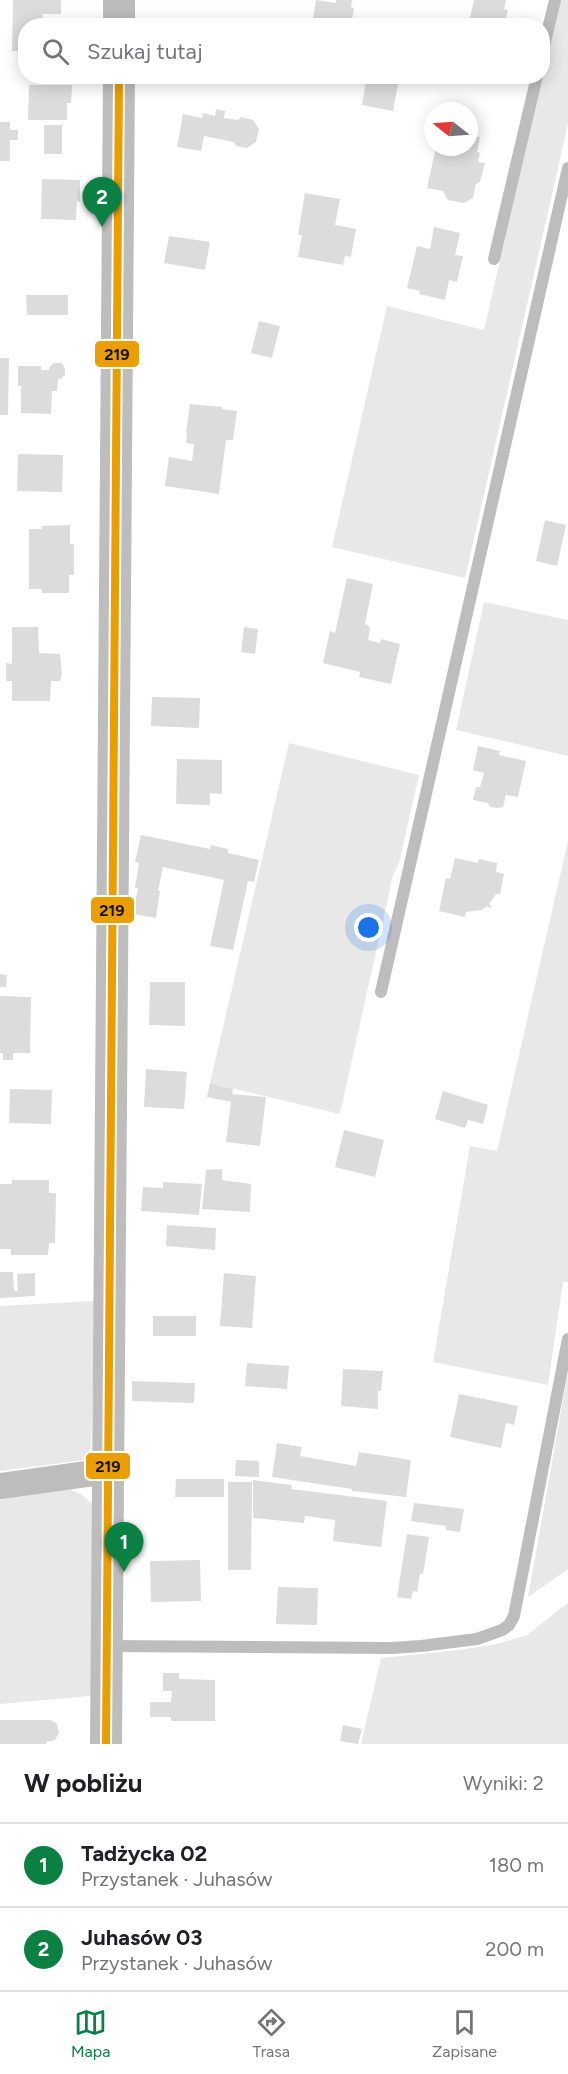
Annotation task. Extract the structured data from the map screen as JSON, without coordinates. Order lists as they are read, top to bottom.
{
  "lines": ["transit line 219"],
  "north": "left",
  "page": {
    "search": "Szukaj tutaj",
    "pins": ["2", "1"],
    "heading": ["W pobliżu", "Wyniki: 2"],
    "list": [
      {
        "mark": "1",
        "name": "Tadżycka 02",
        "note": "Przystanek · Juhasów",
        "value": "180 m"
      },
      {
        "mark": "2",
        "name": "Juhasów 03",
        "note": "Przystanek · Juhasów",
        "value": "200 m"
      }
    ],
    "nav": ["Mapa", "Trasa", "Zapisane"]
  }
}
